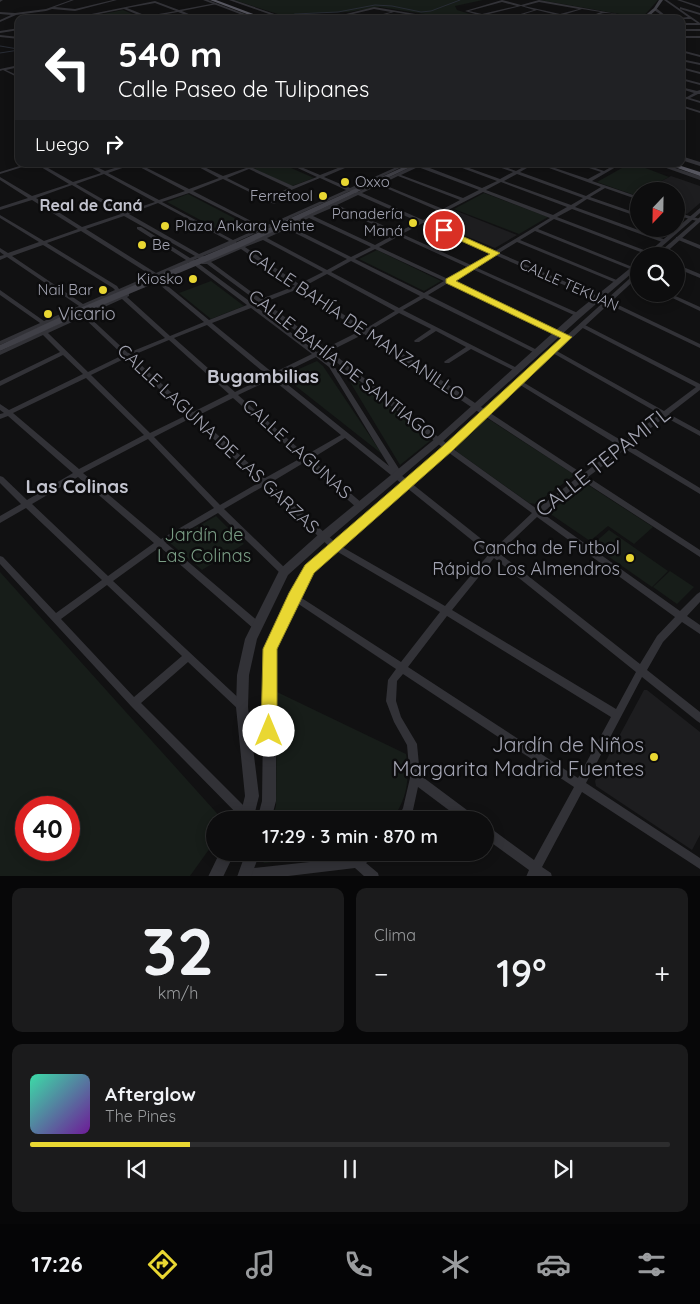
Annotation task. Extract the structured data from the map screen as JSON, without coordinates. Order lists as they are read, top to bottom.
{
  "streets": {
    "street": [
      "CALLE TEKUAN",
      "CALLE BAHÍA DE MANZANILLO",
      "CALLE BAHÍA DE SANTIAGO",
      "CALLE LAGUNA DE LAS GARZAS",
      "CALLE LAGUNAS",
      "CALLE TEPAMITL"
    ]
  },
  "crossings": [
    ["CALLE BAHÍA DE MANZANILLO", "CALLE TEPAMITL"],
    ["CALLE BAHÍA DE SANTIAGO", "CALLE TEPAMITL"],
    ["CALLE LAGUNA DE LAS GARZAS", "CALLE TEPAMITL"]
  ],
  "districts": ["Real de Caná", "Bugambilias", "Las Colinas"],
  "parks": ["Jardín de Las Colinas"],
  "places": [
    "Oxxo",
    "Ferretool",
    "Panadería Maná",
    "Plaza Ankara Veinte",
    "Be",
    "Kiosko",
    "Nail Bar",
    "Vicario",
    "Cancha de Futbol Rápido Los Almendros",
    "Jardín de Niños Margarita Madrid Fuentes"
  ],
  "north": "bottom",
  "page": {
    "turn": ["540 m", "Calle Paseo de Tulipanes"],
    "then": "Luego",
    "limit": "40",
    "trip": "17:29 · 3 min · 870 m",
    "tile": [
      ["32", "km/h"],
      "Clima"
    ],
    "heat": ["−", "19°", "+"],
    "song": ["Afterglow", "The Pines"],
    "tabs": "17:26"
  }
}
